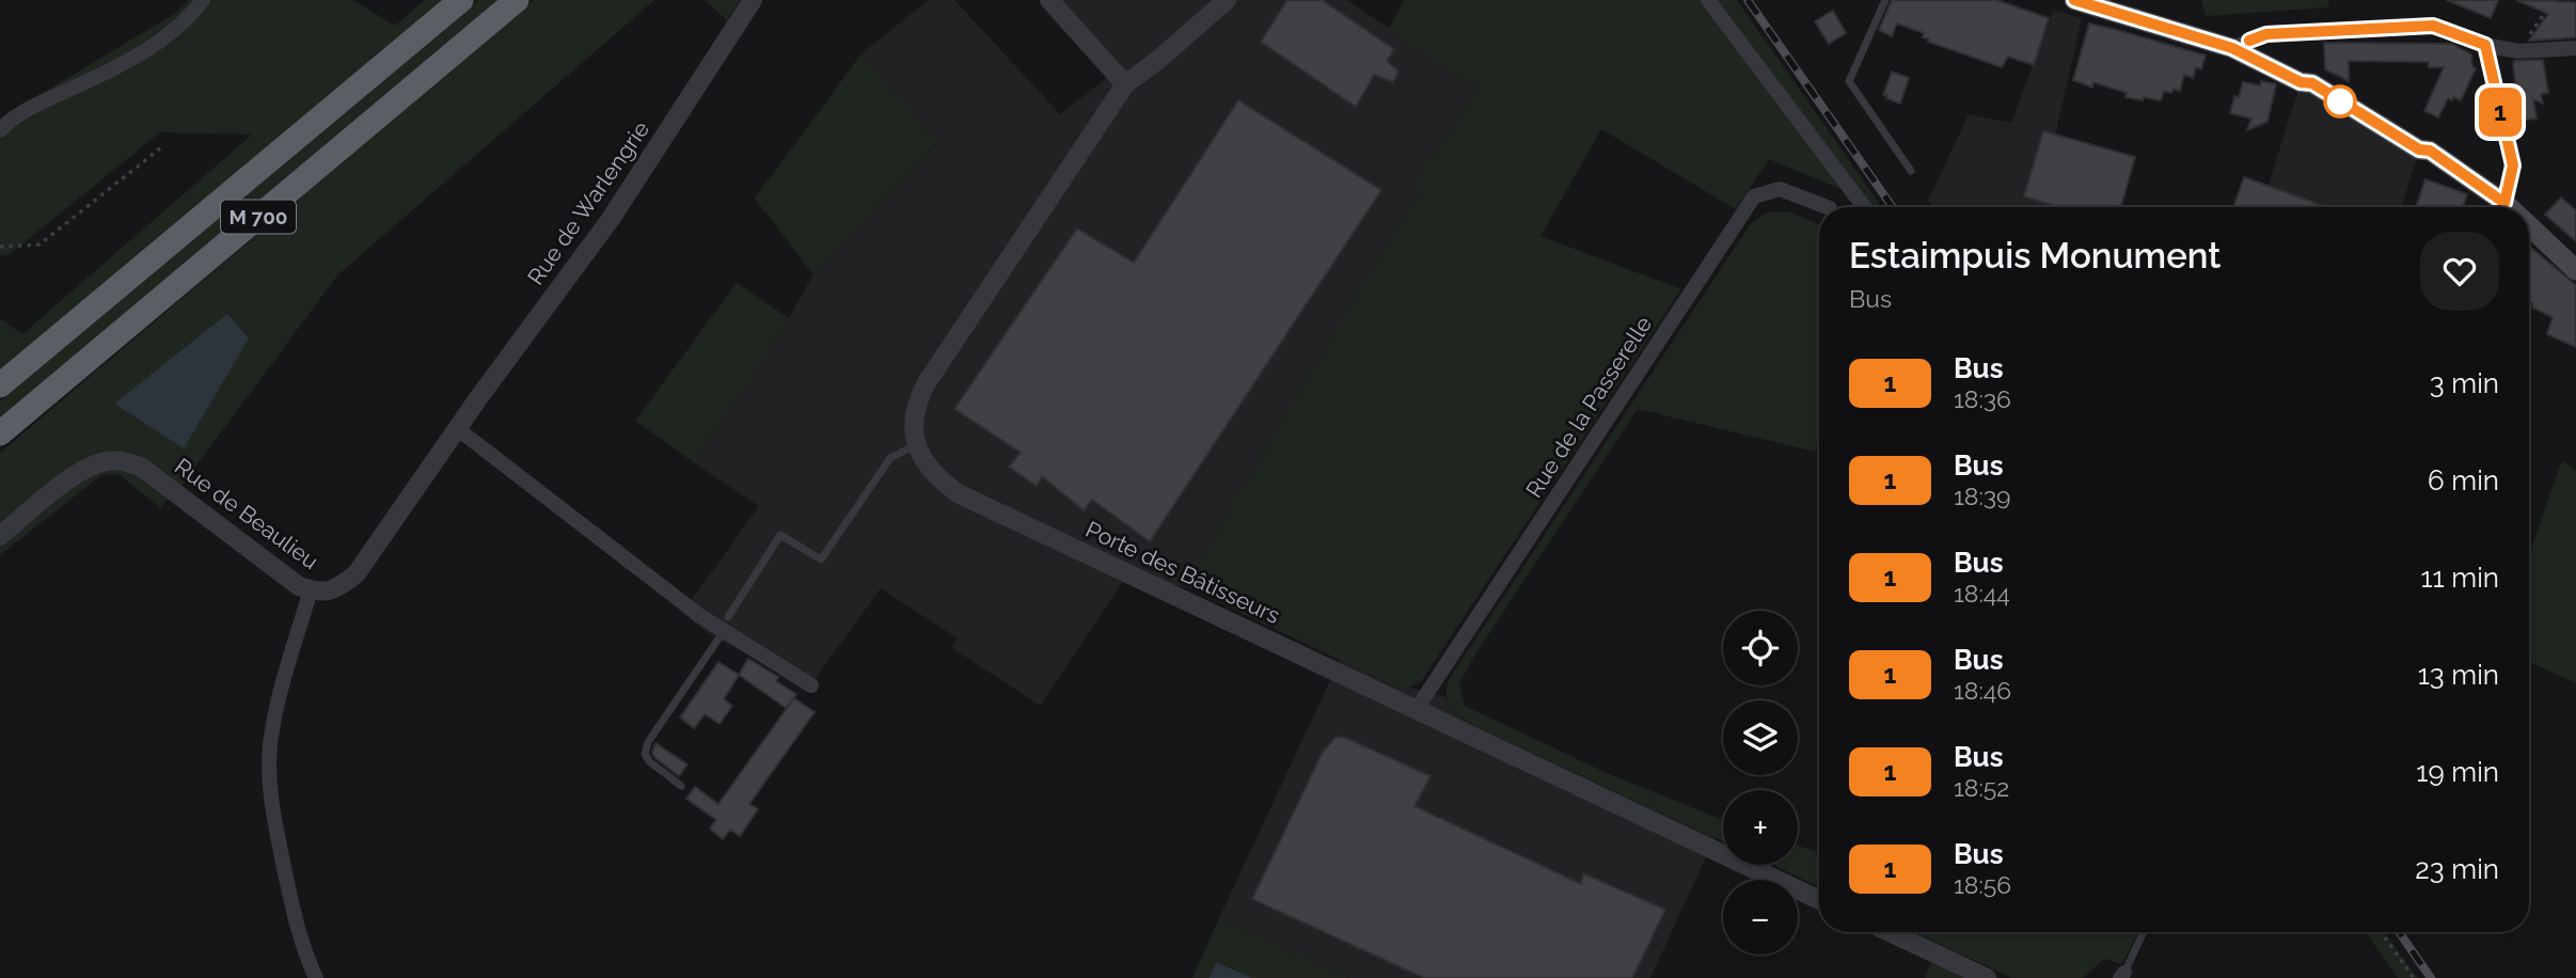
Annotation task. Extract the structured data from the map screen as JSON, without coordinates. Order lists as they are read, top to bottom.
{
  "streets": {
    "highway": ["M 700"],
    "street": [
      "Rue de Warlengrie",
      "Rue de la Passerelle",
      "Rue de Beaulieu",
      "Porte des Bâtisseurs"
    ]
  },
  "crossings": [
    ["Rue de Warlengrie", "Rue de Beaulieu"],
    ["Rue de la Passerelle", "Porte des Bâtisseurs"]
  ],
  "lines": ["bus line 1"],
  "page": {
    "on_map": "1",
    "heading": ["Estaimpuis Monument", "Bus"],
    "list": [
      {
        "mark": "1",
        "name": "Bus",
        "note": "18:36",
        "value": "3 min"
      },
      {
        "mark": "1",
        "name": "Bus",
        "note": "18:39",
        "value": "6 min"
      },
      {
        "mark": "1",
        "name": "Bus",
        "note": "18:44",
        "value": "11 min"
      },
      {
        "mark": "1",
        "name": "Bus",
        "note": "18:46",
        "value": "13 min"
      },
      {
        "mark": "1",
        "name": "Bus",
        "note": "18:52",
        "value": "19 min"
      },
      {
        "mark": "1",
        "name": "Bus",
        "note": "18:56",
        "value": "23 min"
      }
    ],
    "map_buttons": ["+", "−"]
  }
}
